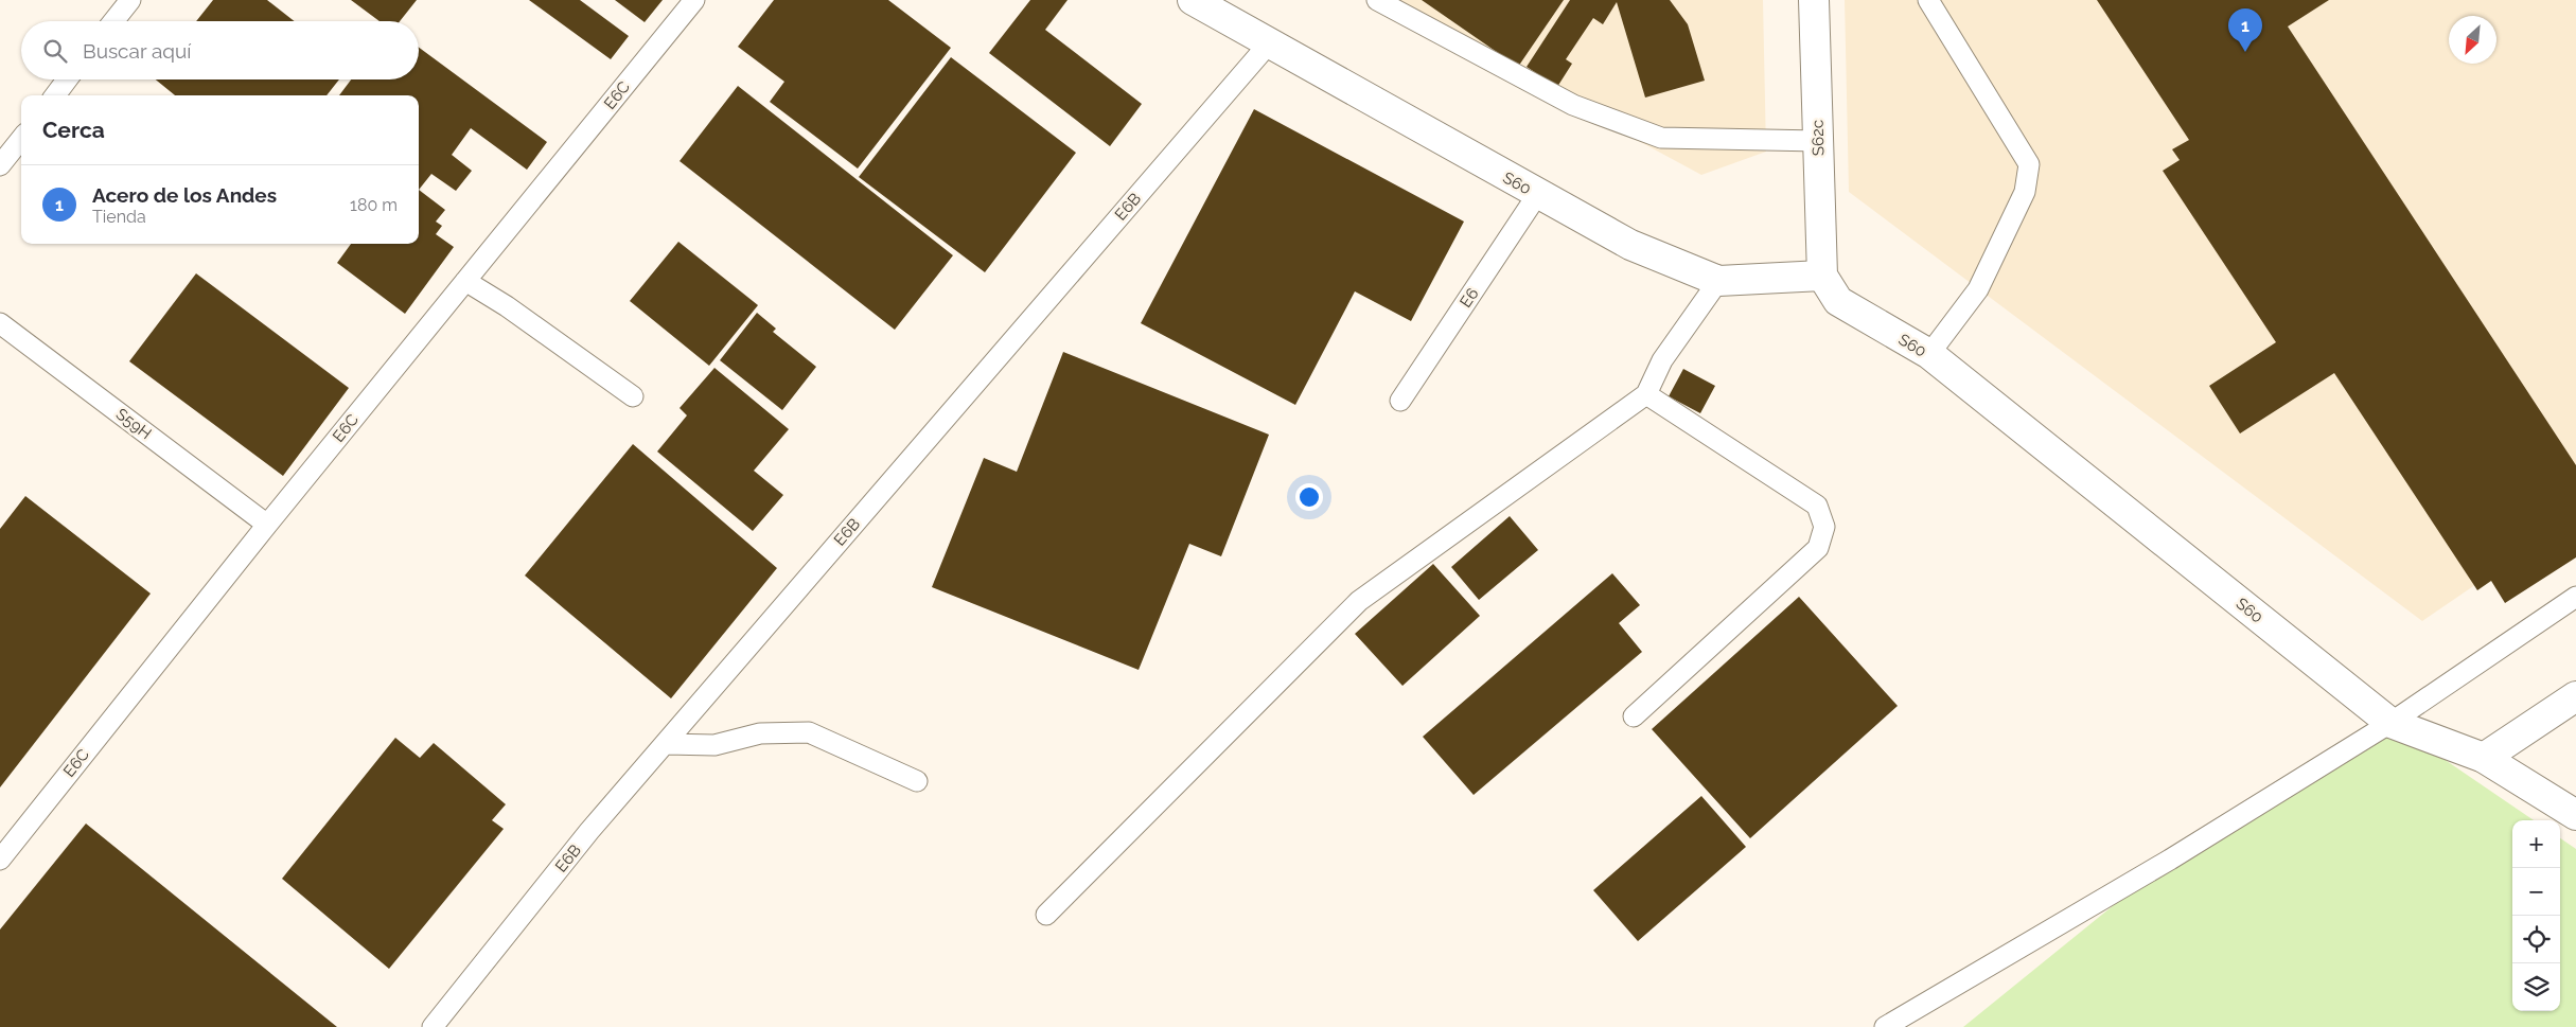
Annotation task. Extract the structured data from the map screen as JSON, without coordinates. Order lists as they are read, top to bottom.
{
  "streets": {
    "main road": ["S62c", "S60"],
    "lane": [
      "E6C",
      "E6B",
      "E6",
      "S59H"
    ]
  },
  "crossings": [
    ["E6C", "S59H"],
    ["S62c", "S60"],
    ["S60", "E6B"],
    ["S60", "E6"]
  ],
  "north": "bottom left",
  "page": {
    "pins": "1",
    "search": "Buscar aquí",
    "heading": "Cerca",
    "list": [
      {
        "mark": "1",
        "name": "Acero de los Andes",
        "note": "Tienda",
        "value": "180 m"
      }
    ],
    "map_buttons": ["+", "−"]
  }
}
